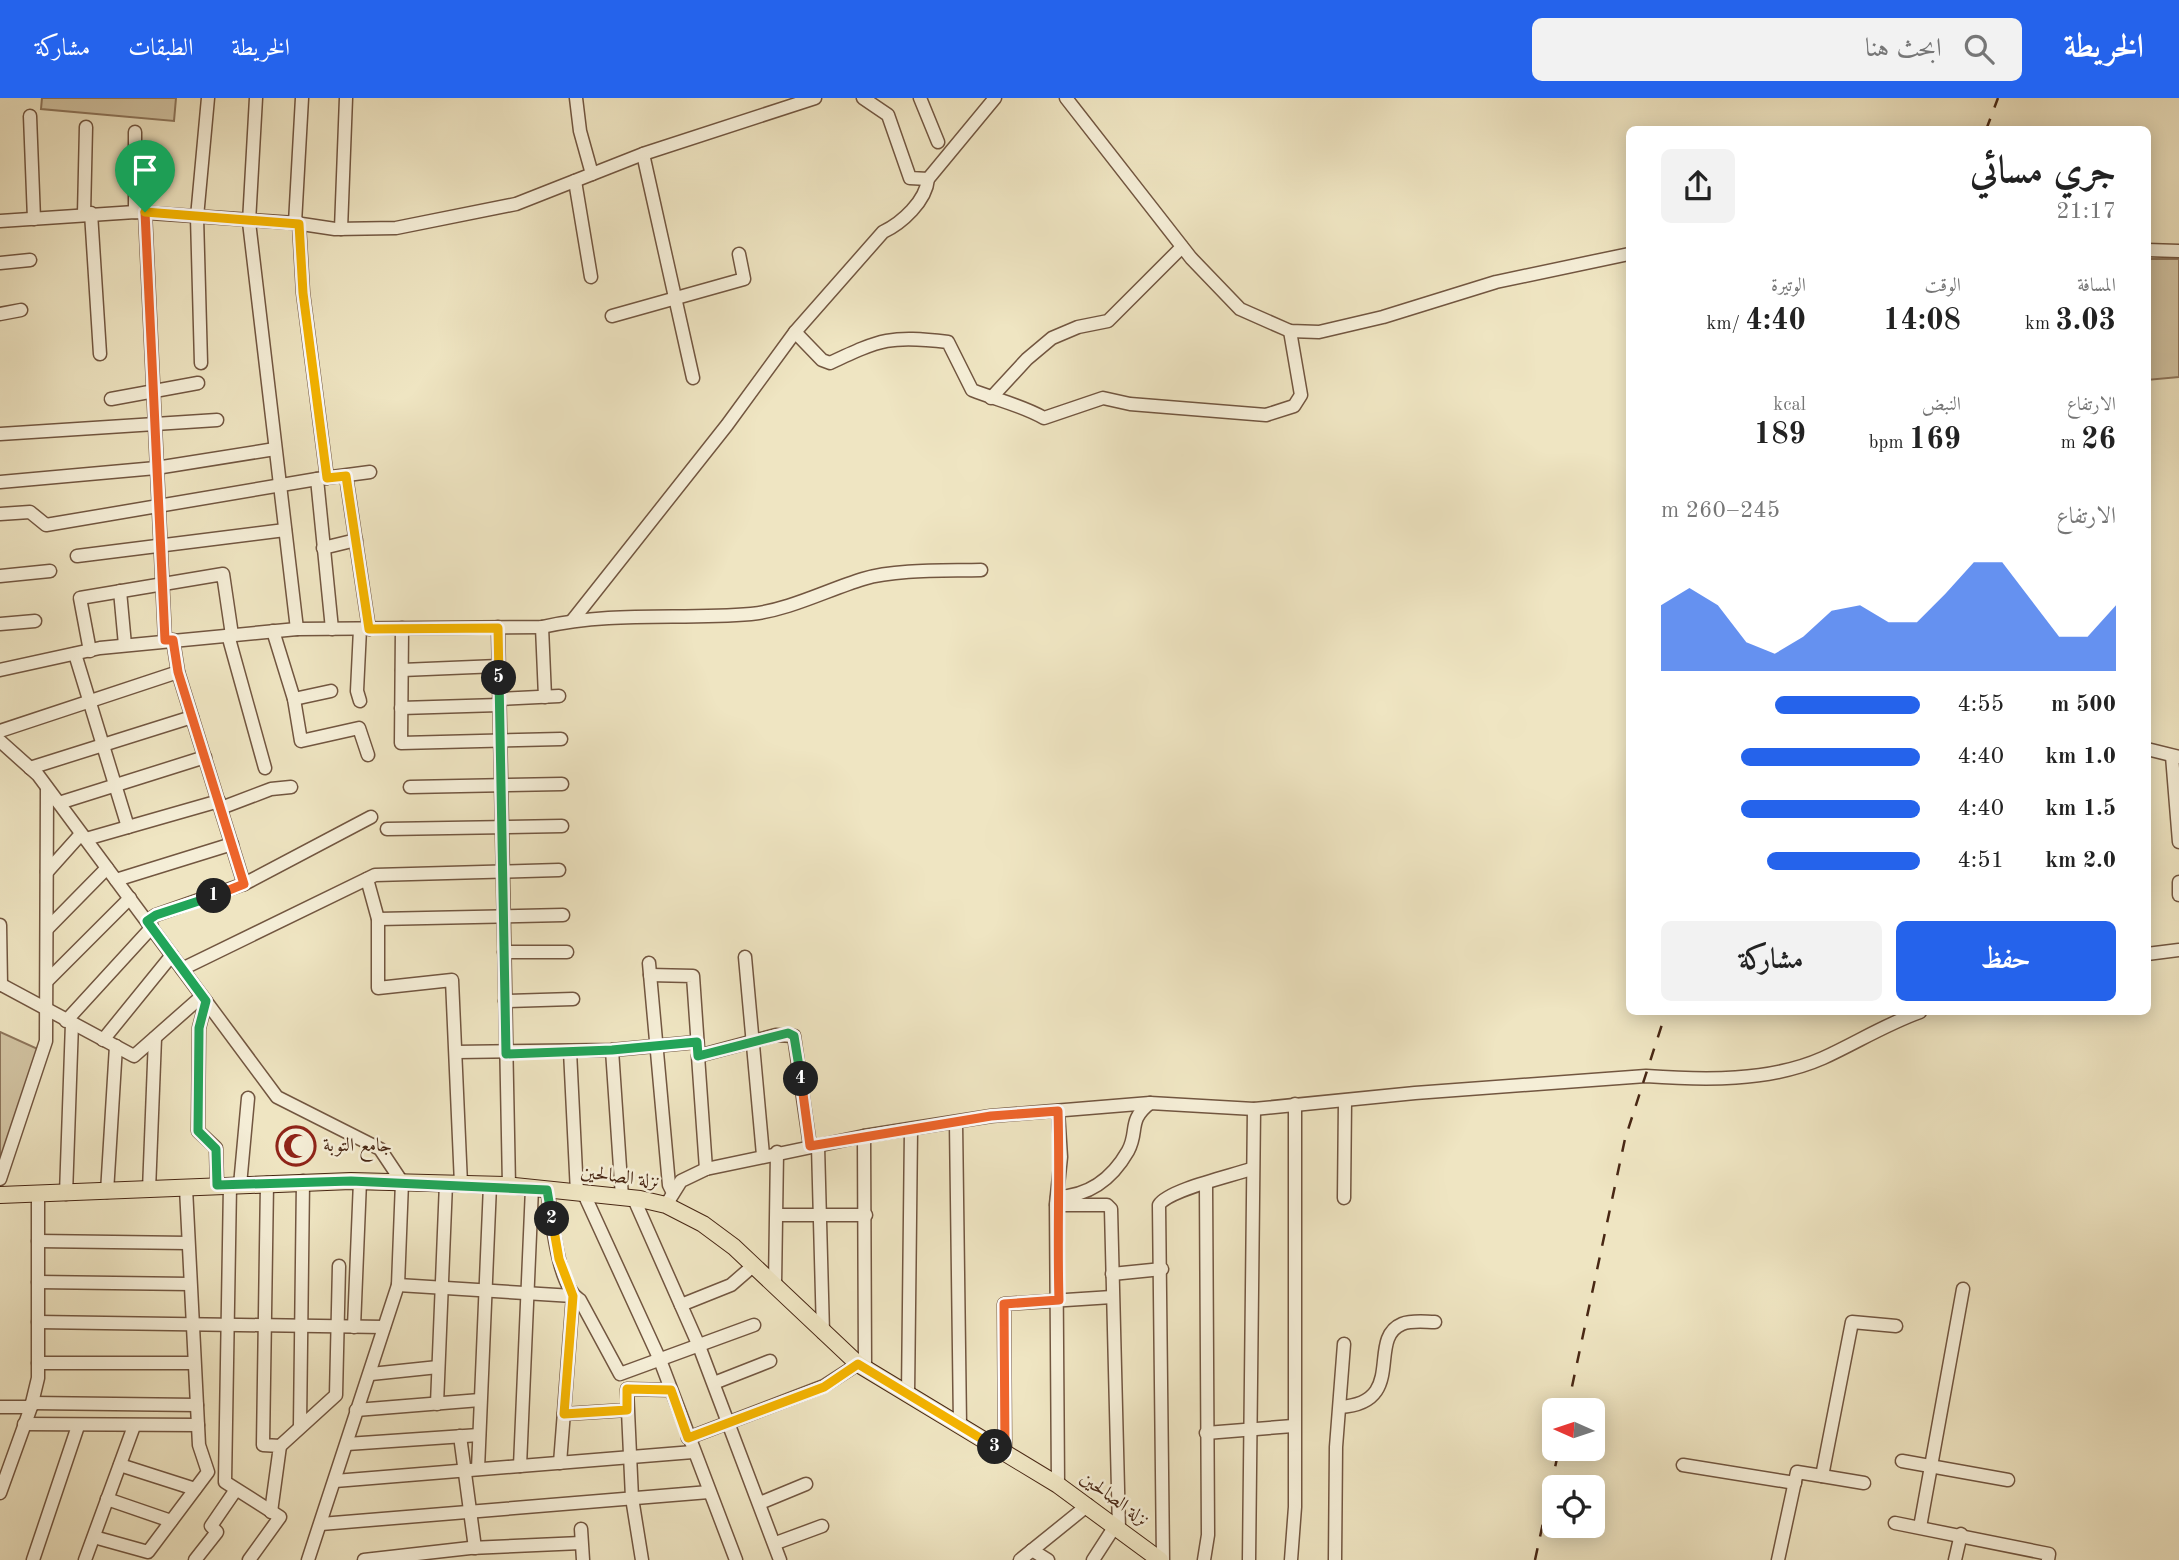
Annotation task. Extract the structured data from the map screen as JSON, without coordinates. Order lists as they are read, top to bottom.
{
  "streets": {
    "main road": ["نزلة الصالحين"]
  },
  "places": {
    "mosque": ["جامع التوبة"]
  },
  "north": "left",
  "page": {
    "header": "الخريطة",
    "search": "ابحث هنا",
    "nav": ["الخريطة", "الطبقات", "مشاركة"],
    "heading": ["جري مسائي", "21:17"],
    "stats": [
      ["المسافة", "3.03 km"],
      ["الوقت", "14:08"],
      ["الوتيرة", "4:40 /km"],
      ["الارتفاع", "26 m"],
      ["النبض", "169 bpm"],
      ["kcal", "189"]
    ],
    "chart": ["الارتفاع", "245–260 m"],
    "pins": [
      "5",
      "1",
      "4",
      "2",
      "3"
    ],
    "list": [
      {
        "name": "500 m",
        "note": "4:55"
      },
      {
        "name": "1.0 km",
        "note": "4:40"
      },
      {
        "name": "1.5 km",
        "note": "4:40"
      },
      {
        "name": "2.0 km",
        "note": "4:51"
      }
    ],
    "buttons": ["حفظ", "مشاركة"]
  }
}
